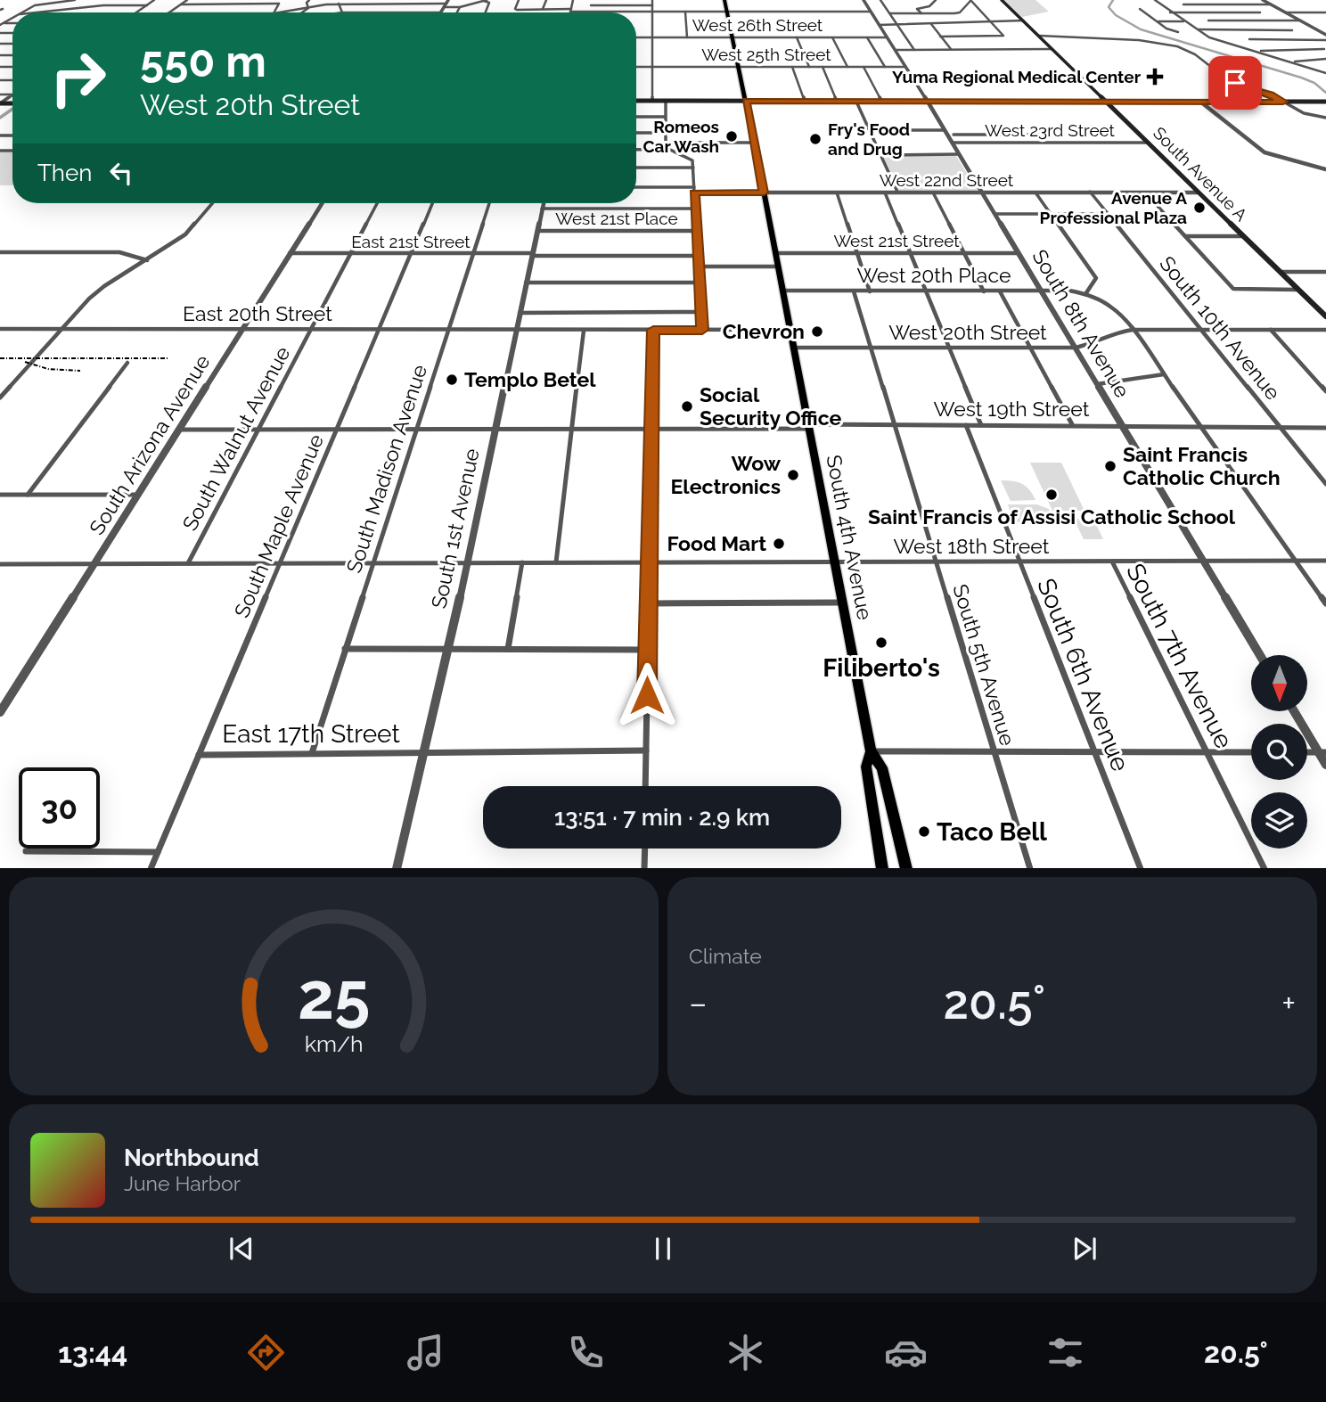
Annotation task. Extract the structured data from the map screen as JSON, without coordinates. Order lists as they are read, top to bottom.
{
  "streets": {
    "main road": ["South Avenue A", "South 4th Avenue"],
    "street": [
      "West 26th Street",
      "West 25th Street",
      "West 23rd Street",
      "West 22nd Street",
      "West 21st Place",
      "West 21st Street",
      "East 21st Street",
      "West 20th Place",
      "East 20th Street",
      "South 8th Avenue",
      "South 10th Avenue",
      "West 20th Street",
      "West 19th Street",
      "South Walnut Avenue",
      "South Arizona Avenue",
      "South Madison Avenue",
      "South Maple Avenue",
      "South 1st Avenue",
      "West 18th Street",
      "South 7th Avenue",
      "South 5th Avenue",
      "South 6th Avenue",
      "East 17th Street"
    ]
  },
  "crossings": [
    ["West 26th Street", "South 8th Avenue"],
    ["West 26th Street", "South 4th Avenue"],
    ["West 25th Street", "South 8th Avenue"],
    ["West 25th Street", "South 4th Avenue"],
    ["West 23rd Street", "South Avenue A"],
    ["West 23rd Street", "South 8th Avenue"],
    ["South Avenue A", "West 22nd Street"],
    ["West 22nd Street", "South 8th Avenue"],
    ["West 22nd Street", "South 10th Avenue"],
    ["West 22nd Street", "South 4th Avenue"],
    ["West 21st Place", "South 1st Avenue"],
    ["West 21st Street", "South 8th Avenue"],
    ["West 21st Street", "South 4th Avenue"],
    ["East 21st Street", "South Walnut Avenue"],
    ["East 21st Street", "South Arizona Avenue"],
    ["East 21st Street", "South Madison Avenue"],
    ["East 21st Street", "South Maple Avenue"],
    ["East 21st Street", "South 1st Avenue"],
    ["West 20th Place", "South 8th Avenue"],
    ["West 20th Place", "West 20th Street"],
    ["West 20th Place", "West 19th Street"],
    ["West 20th Place", "South 4th Avenue"],
    ["West 20th Place", "West 18th Street"],
    ["West 20th Place", "South 5th Avenue"],
    ["East 20th Street", "South Walnut Avenue"],
    ["East 20th Street", "South Arizona Avenue"],
    ["East 20th Street", "South Madison Avenue"],
    ["East 20th Street", "South Maple Avenue"],
    ["East 20th Street", "South 1st Avenue"],
    ["South 8th Avenue", "West 20th Street"],
    ["South 8th Avenue", "West 19th Street"],
    ["South 8th Avenue", "West 18th Street"],
    ["South 10th Avenue", "West 20th Street"],
    ["South 10th Avenue", "West 19th Street"],
    ["West 20th Street", "South 4th Avenue"],
    ["West 20th Street", "South 5th Avenue"],
    ["West 19th Street", "South Walnut Avenue"],
    ["West 19th Street", "South Arizona Avenue"],
    ["West 19th Street", "South Madison Avenue"],
    ["West 19th Street", "South Maple Avenue"],
    ["West 19th Street", "South 1st Avenue"],
    ["West 19th Street", "South 4th Avenue"],
    ["West 19th Street", "South 5th Avenue"],
    ["West 19th Street", "South 6th Avenue"],
    ["South Walnut Avenue", "West 18th Street"],
    ["South Arizona Avenue", "West 18th Street"],
    ["South Madison Avenue", "West 18th Street"],
    ["South Madison Avenue", "East 17th Street"],
    ["South Maple Avenue", "West 18th Street"],
    ["South Maple Avenue", "East 17th Street"],
    ["South 1st Avenue", "West 18th Street"],
    ["South 1st Avenue", "East 17th Street"],
    ["South 4th Avenue", "West 18th Street"],
    ["West 18th Street", "South 7th Avenue"],
    ["West 18th Street", "South 5th Avenue"],
    ["West 18th Street", "South 6th Avenue"]
  ],
  "places": {
    "health": ["Yuma Regional Medical Center"],
    "other": [
      "Romeos Car Wash",
      "Fry's Food and Drug",
      "Avenue A Professional Plaza",
      "Chevron",
      "Templo Betel",
      "Social Security Office",
      "Saint Francis Catholic Church",
      "Wow Electronics",
      "Saint Francis of Assisi Catholic School",
      "Food Mart",
      "Filiberto's",
      "Taco Bell"
    ]
  },
  "north": "bottom",
  "page": {
    "turn": ["550 m", "West 20th Street"],
    "then": "Then",
    "limit": "30",
    "trip": "13:51 · 7 min · 2.9 km",
    "tile": "Climate",
    "heat": ["−", "20.5°", "+"],
    "song": ["Northbound", "June Harbor"],
    "tabs": ["13:44", "20.5°"],
    "gauge": ["25", "km/h"]
  }
}
